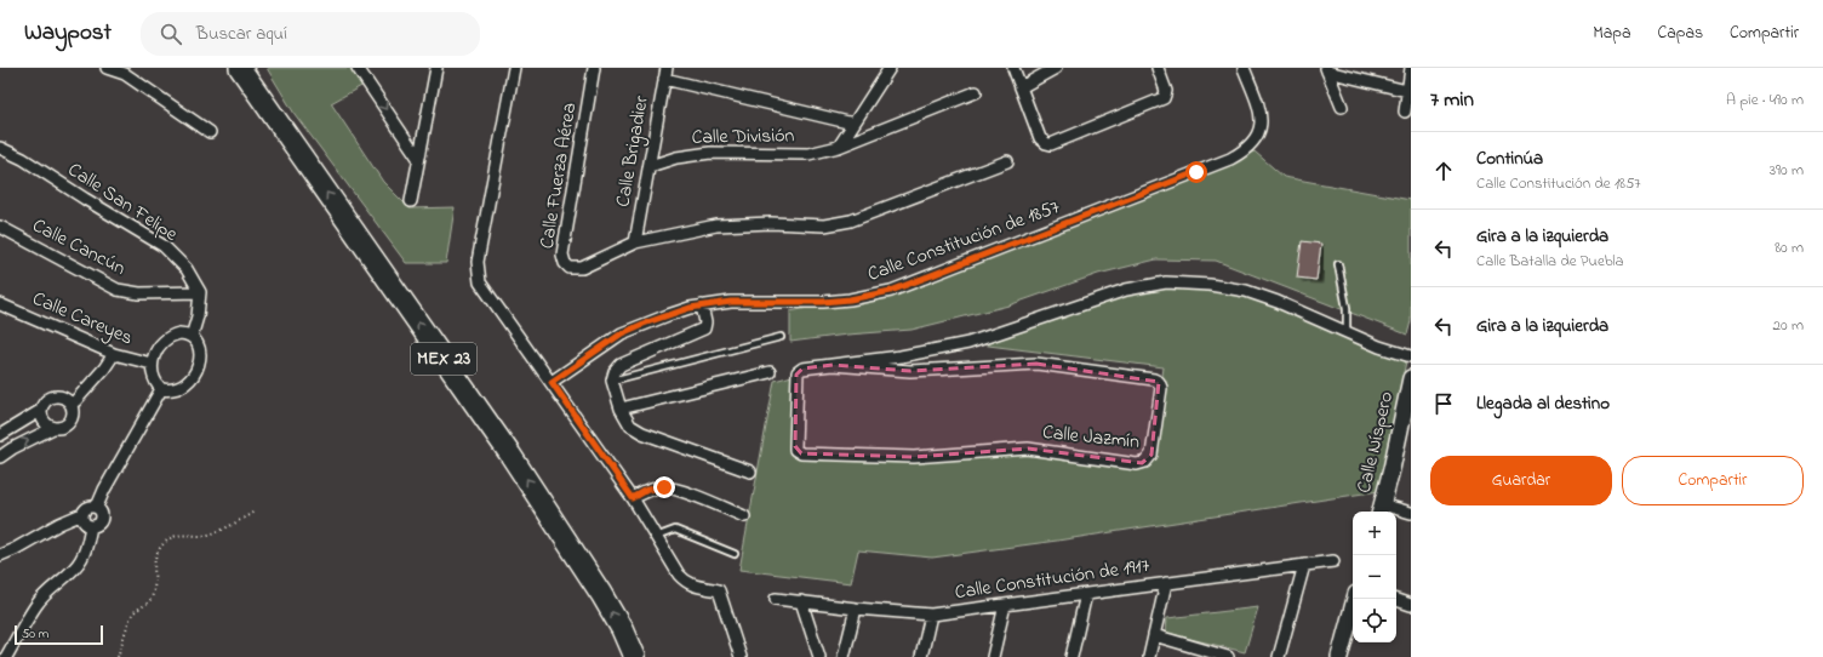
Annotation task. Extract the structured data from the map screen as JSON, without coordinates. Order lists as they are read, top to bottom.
{
  "streets": {
    "highway": ["MEX 23"],
    "street": [
      "Calle División",
      "Calle Brigadier",
      "Calle Fuerza Aérea",
      "Calle San Felipe",
      "Calle Constitución de 1857",
      "Calle Cancún",
      "Calle Careyes",
      "Calle Jazmín",
      "Calle Níspero",
      "Calle Constitución de 1917"
    ]
  },
  "crossings": [
    ["Calle División", "Calle Brigadier"],
    ["Calle Brigadier", "Calle Fuerza Aérea"],
    ["Calle San Felipe", "Calle Cancún"]
  ],
  "scale_bar": "50 m",
  "page": {
    "header": "Waypost",
    "search": "Buscar aquí",
    "nav": ["Mapa", "Capas", "Compartir"],
    "heading": ["7 min", "A pie · 490 m"],
    "list": [
      ["Continúa", "Calle Constitución de 1857", "390 m"],
      ["Gira a la izquierda", "Calle Batalla de Puebla", "80 m"],
      ["Gira a la izquierda", "20 m"],
      "Llegada al destino"
    ],
    "buttons": ["Guardar", "Compartir"],
    "map_buttons": ["+", "−"],
    "scale": "50 m"
  }
}
